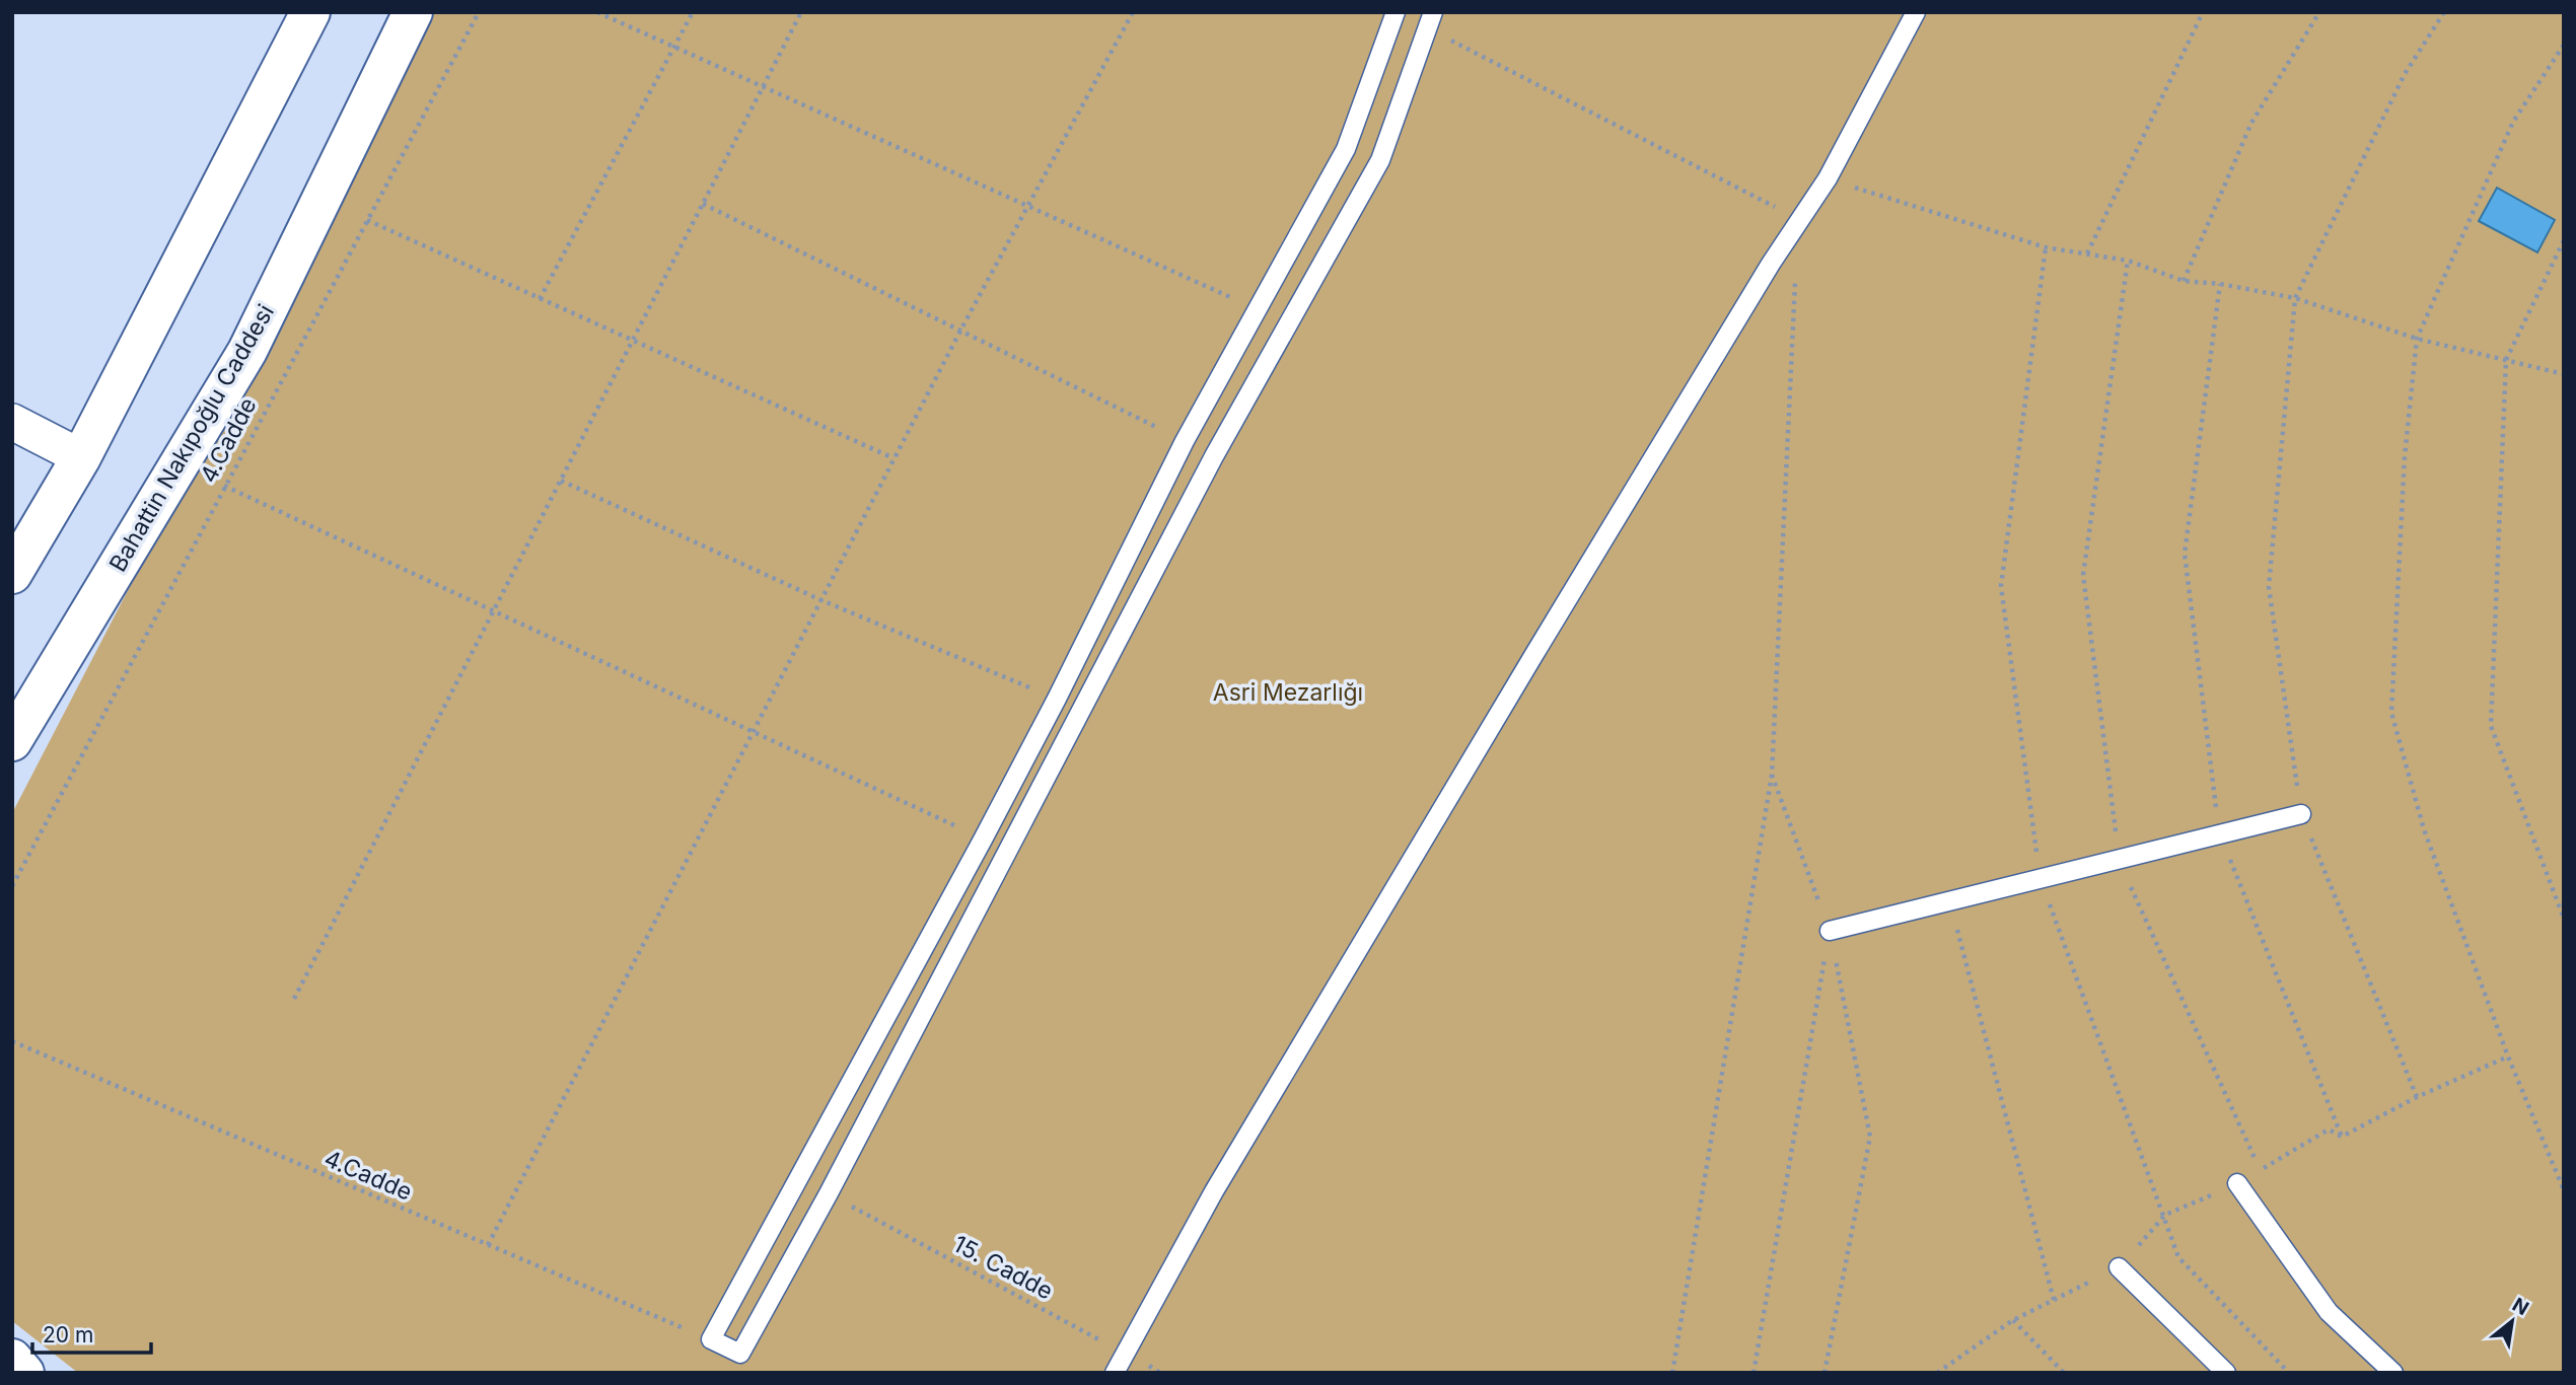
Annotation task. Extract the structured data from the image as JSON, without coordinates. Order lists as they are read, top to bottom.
{
  "streets": {
    "main road": ["Bahattin Nakıpoğlu Caddesi"],
    "path": ["4.Cadde", "15. Cadde"]
  },
  "parks": ["Asri Mezarlığı"],
  "scale_bar": "20 m",
  "north": "top right"
}
